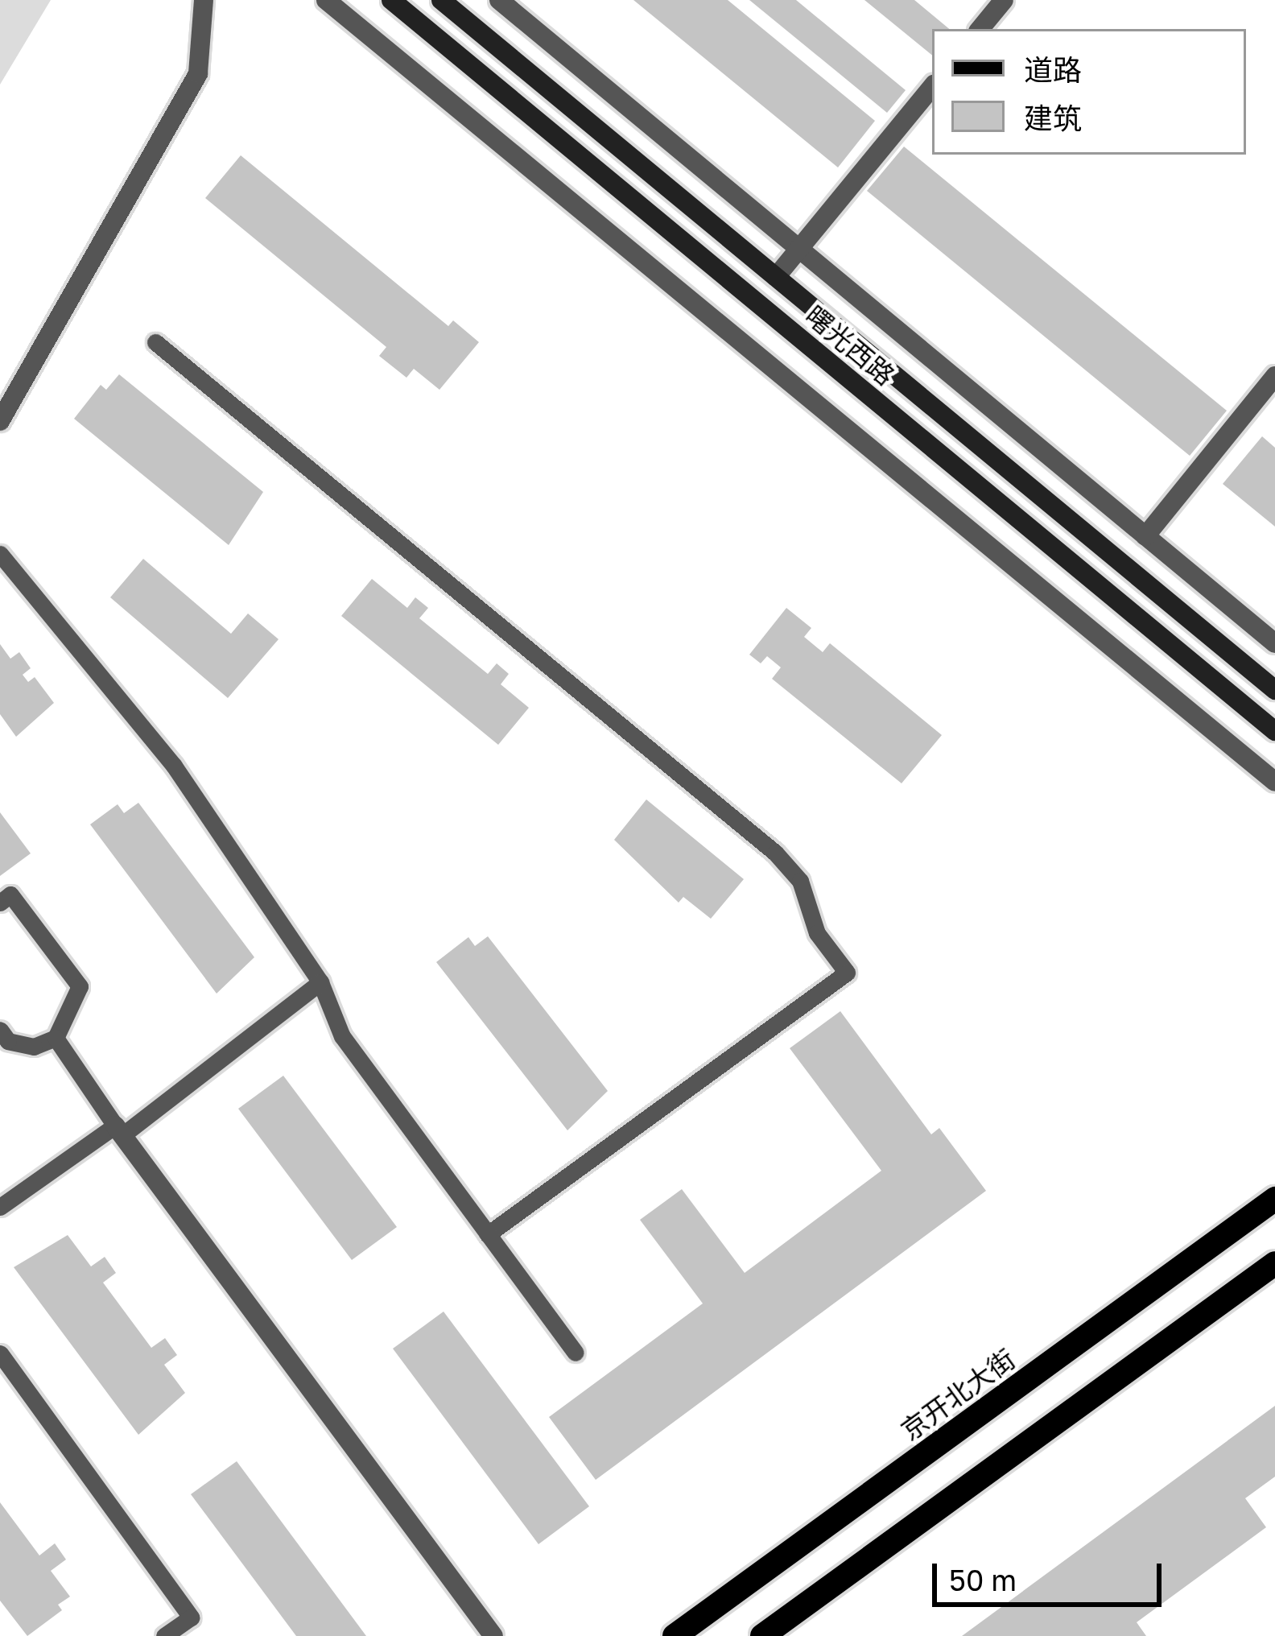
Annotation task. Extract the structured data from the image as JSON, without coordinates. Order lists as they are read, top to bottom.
{
  "streets": {
    "main road": ["曙光西路", "京开北大街"]
  },
  "legend": ["道路", "建筑"],
  "scale_bar": "50 m"
}
